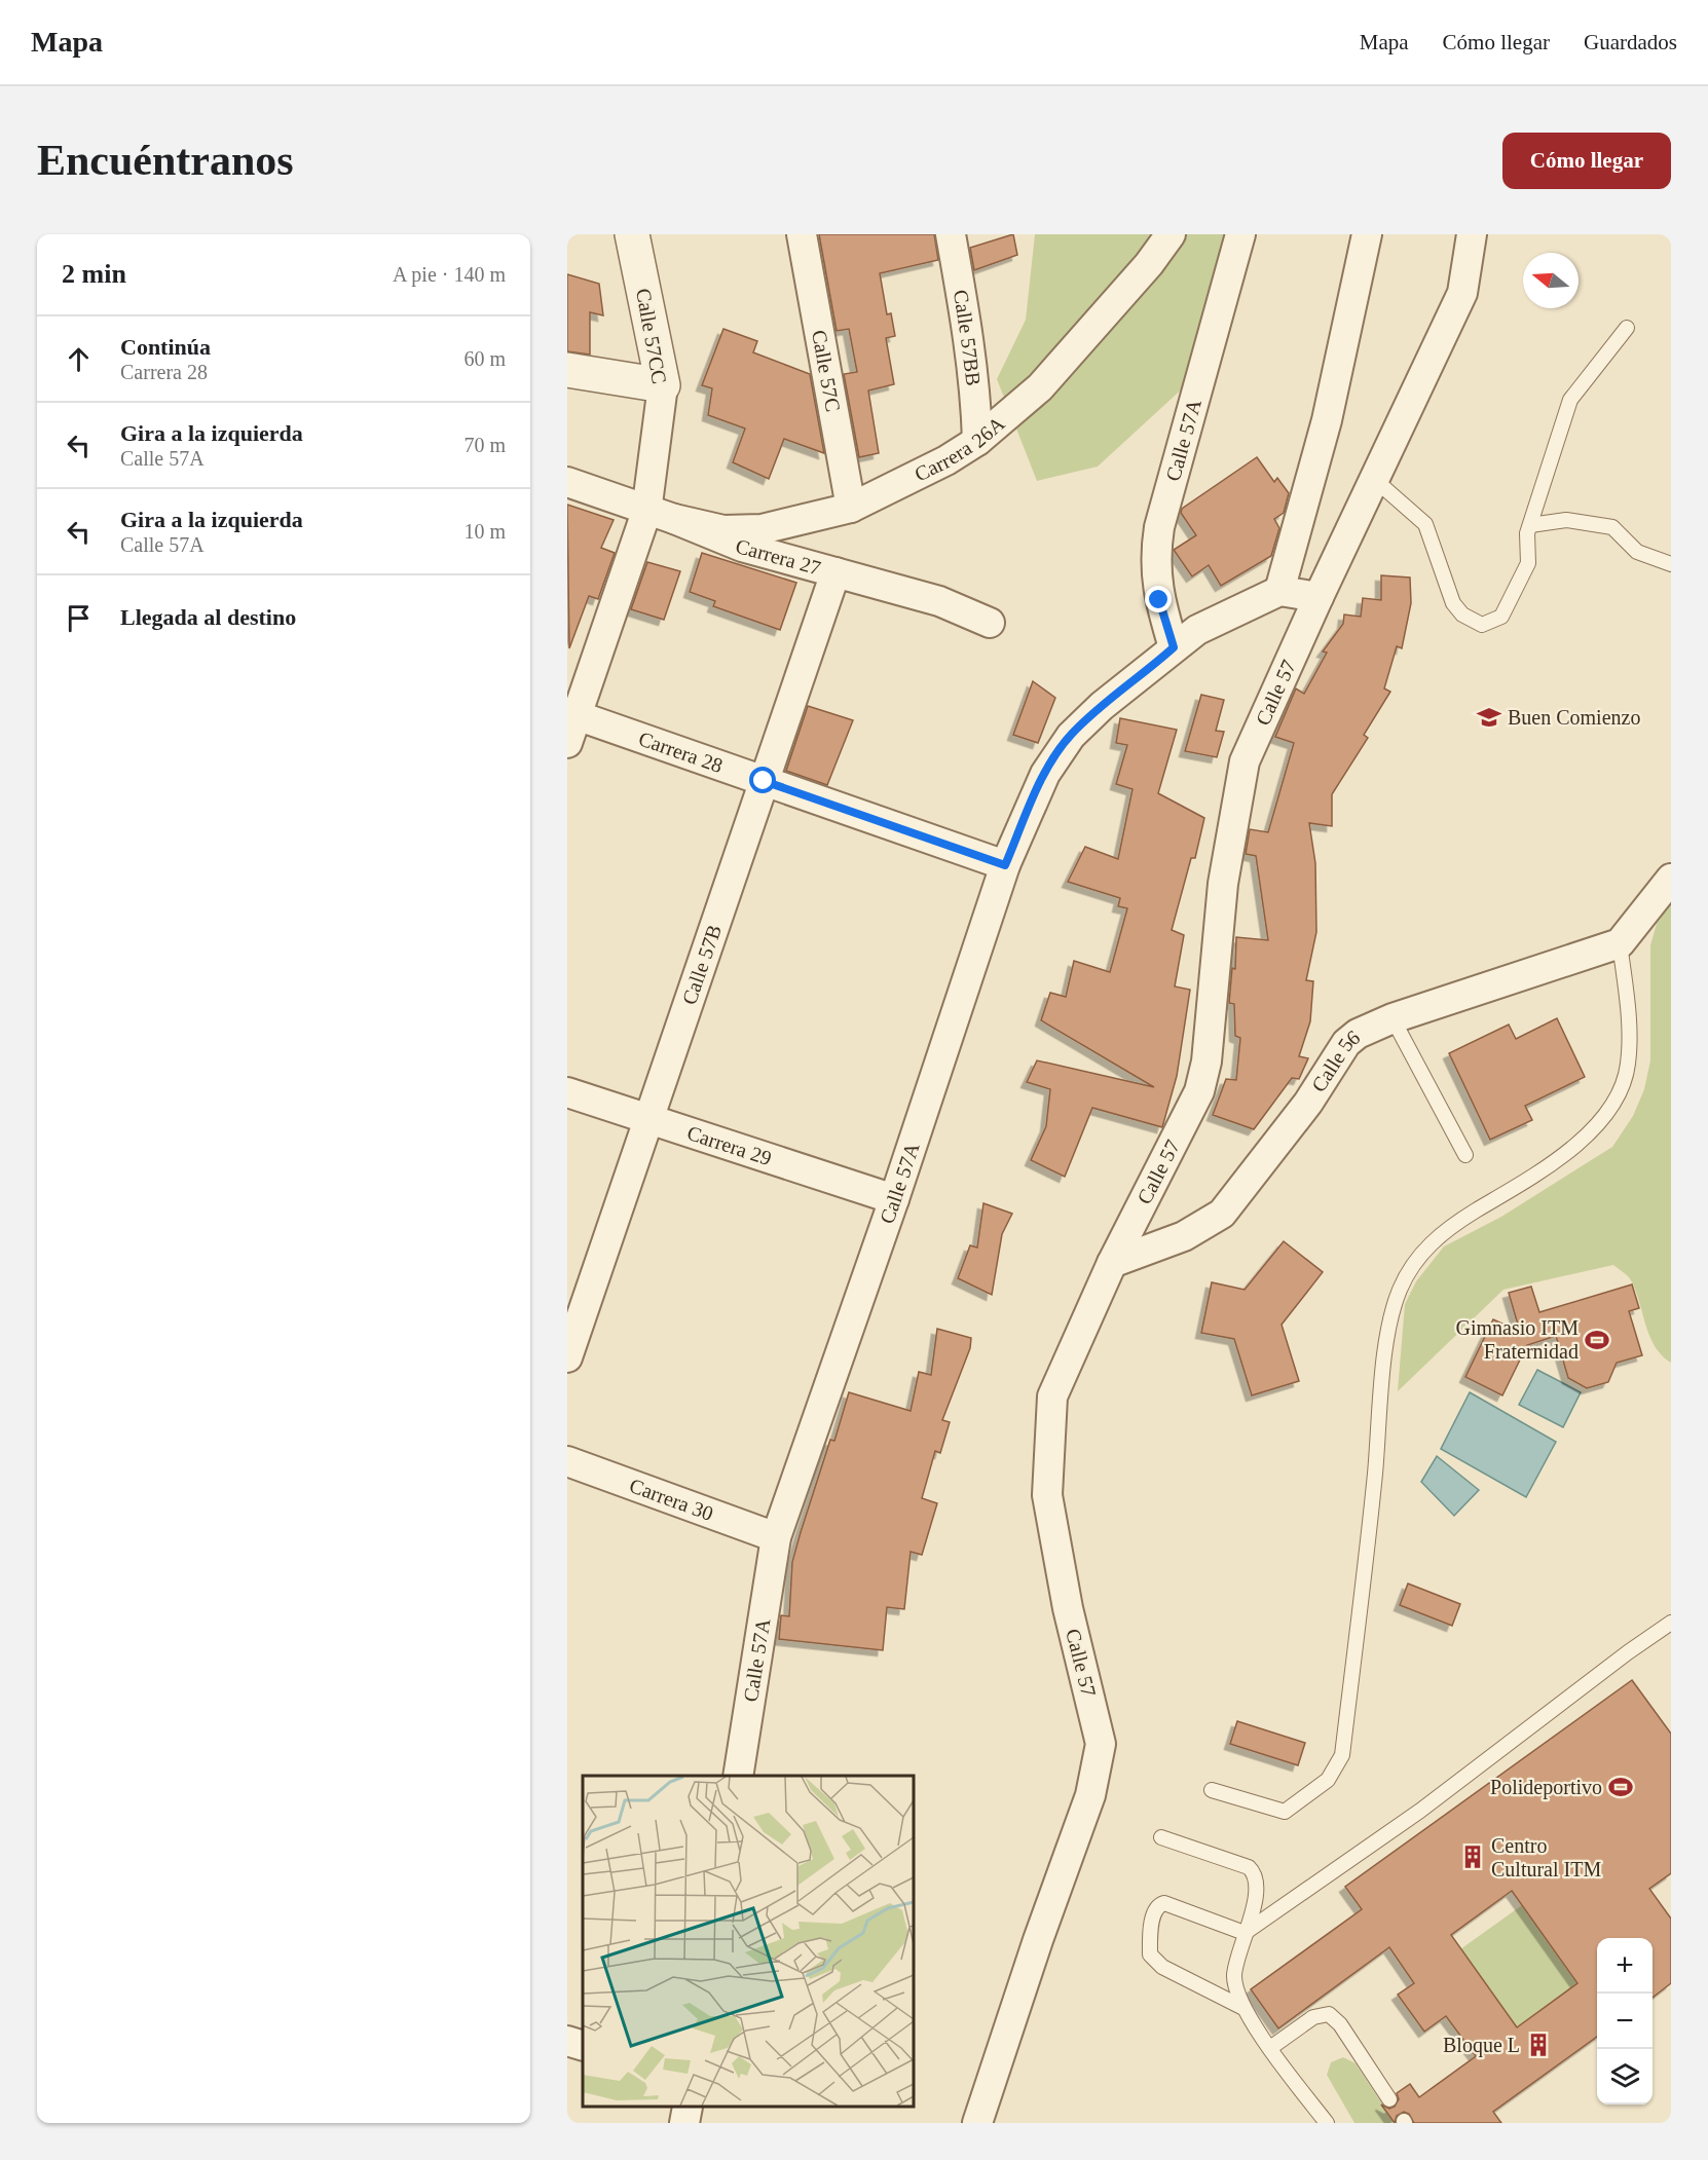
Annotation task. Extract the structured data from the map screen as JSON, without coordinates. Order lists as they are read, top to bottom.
{
  "streets": {
    "street": [
      "Calle 57CC",
      "Calle 57BB",
      "Calle 57C",
      "Calle 57A",
      "Carrera 26A",
      "Carrera 27",
      "Calle 57",
      "Carrera 28",
      "Calle 57B",
      "Calle 56",
      "Carrera 29",
      "Carrera 30"
    ]
  },
  "crossings": [
    ["Calle 57CC", "Carrera 27"],
    ["Calle 57BB", "Carrera 26A"],
    ["Calle 57C", "Carrera 26A"],
    ["Calle 57A", "Carrera 28"],
    ["Calle 57A", "Carrera 29"],
    ["Calle 57A", "Carrera 30"],
    ["Carrera 26A", "Carrera 27"],
    ["Carrera 27", "Calle 57B"],
    ["Calle 57", "Calle 56"],
    ["Carrera 28", "Calle 57B"],
    ["Calle 57B", "Carrera 29"]
  ],
  "places": {
    "school or university": ["Buen Comienzo"],
    "sports": ["Gimnasio ITM Fraternidad", "Polideportivo"],
    "building": ["Centro Cultural ITM", "Bloque L"]
  },
  "north": "left",
  "page": {
    "header": "Mapa",
    "nav": ["Mapa", "Cómo llegar", "Guardados"],
    "buttons": "Cómo llegar",
    "title": "Encuéntranos",
    "heading": ["2 min", "A pie · 140 m"],
    "list": [
      ["Continúa", "Carrera 28", "60 m"],
      ["Gira a la izquierda", "Calle 57A", "70 m"],
      ["Gira a la izquierda", "Calle 57A", "10 m"],
      "Llegada al destino"
    ],
    "map_buttons": ["+", "−"]
  }
}
